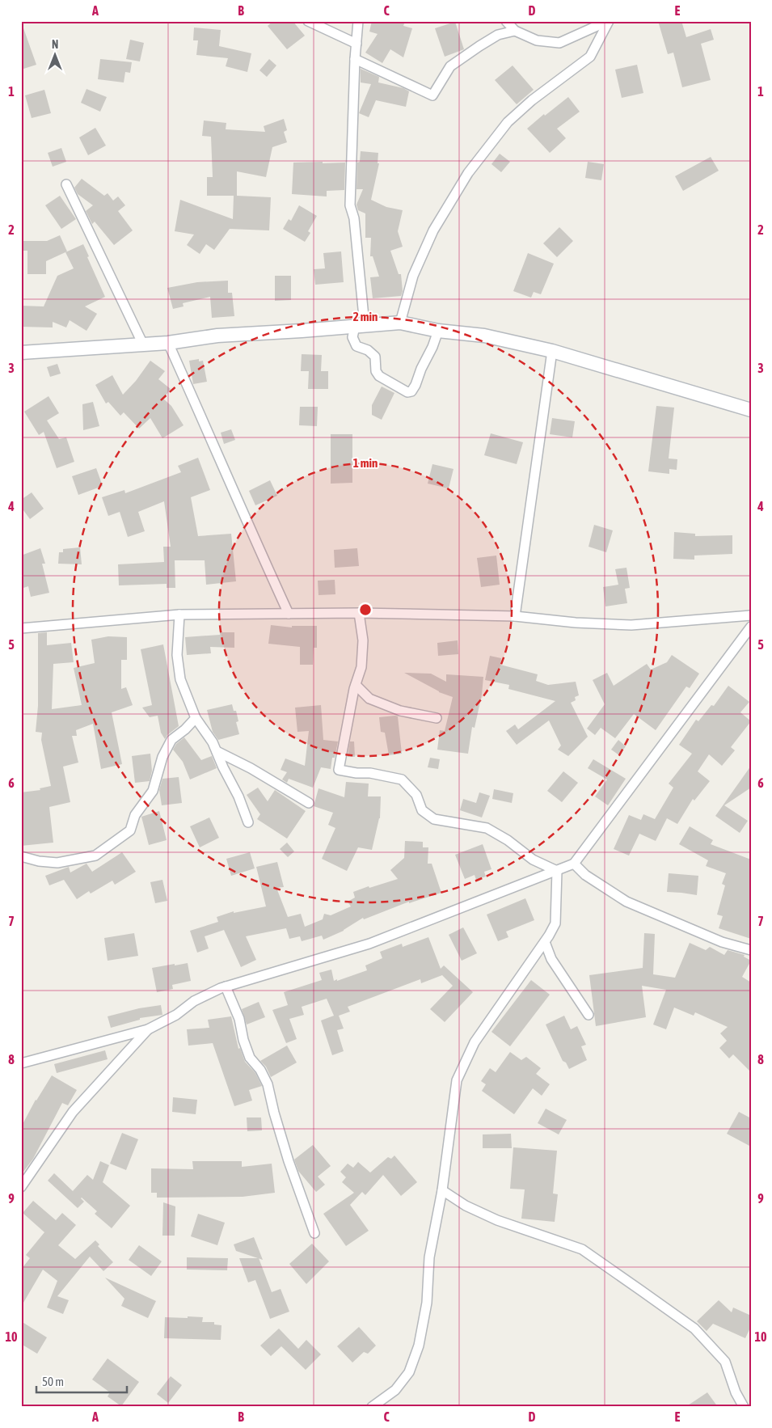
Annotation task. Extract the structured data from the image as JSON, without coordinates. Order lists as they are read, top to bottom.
{
  "scale_bar": "50 m",
  "north": "top",
  "grid": {
    "columns": [
      "A",
      "B",
      "C",
      "D",
      "E"
    ],
    "rows": [
      "1",
      "2",
      "3",
      "4",
      "5",
      "6",
      "7",
      "8",
      "9",
      "10"
    ]
  },
  "rings": ["2 min", "1 min"]
}
